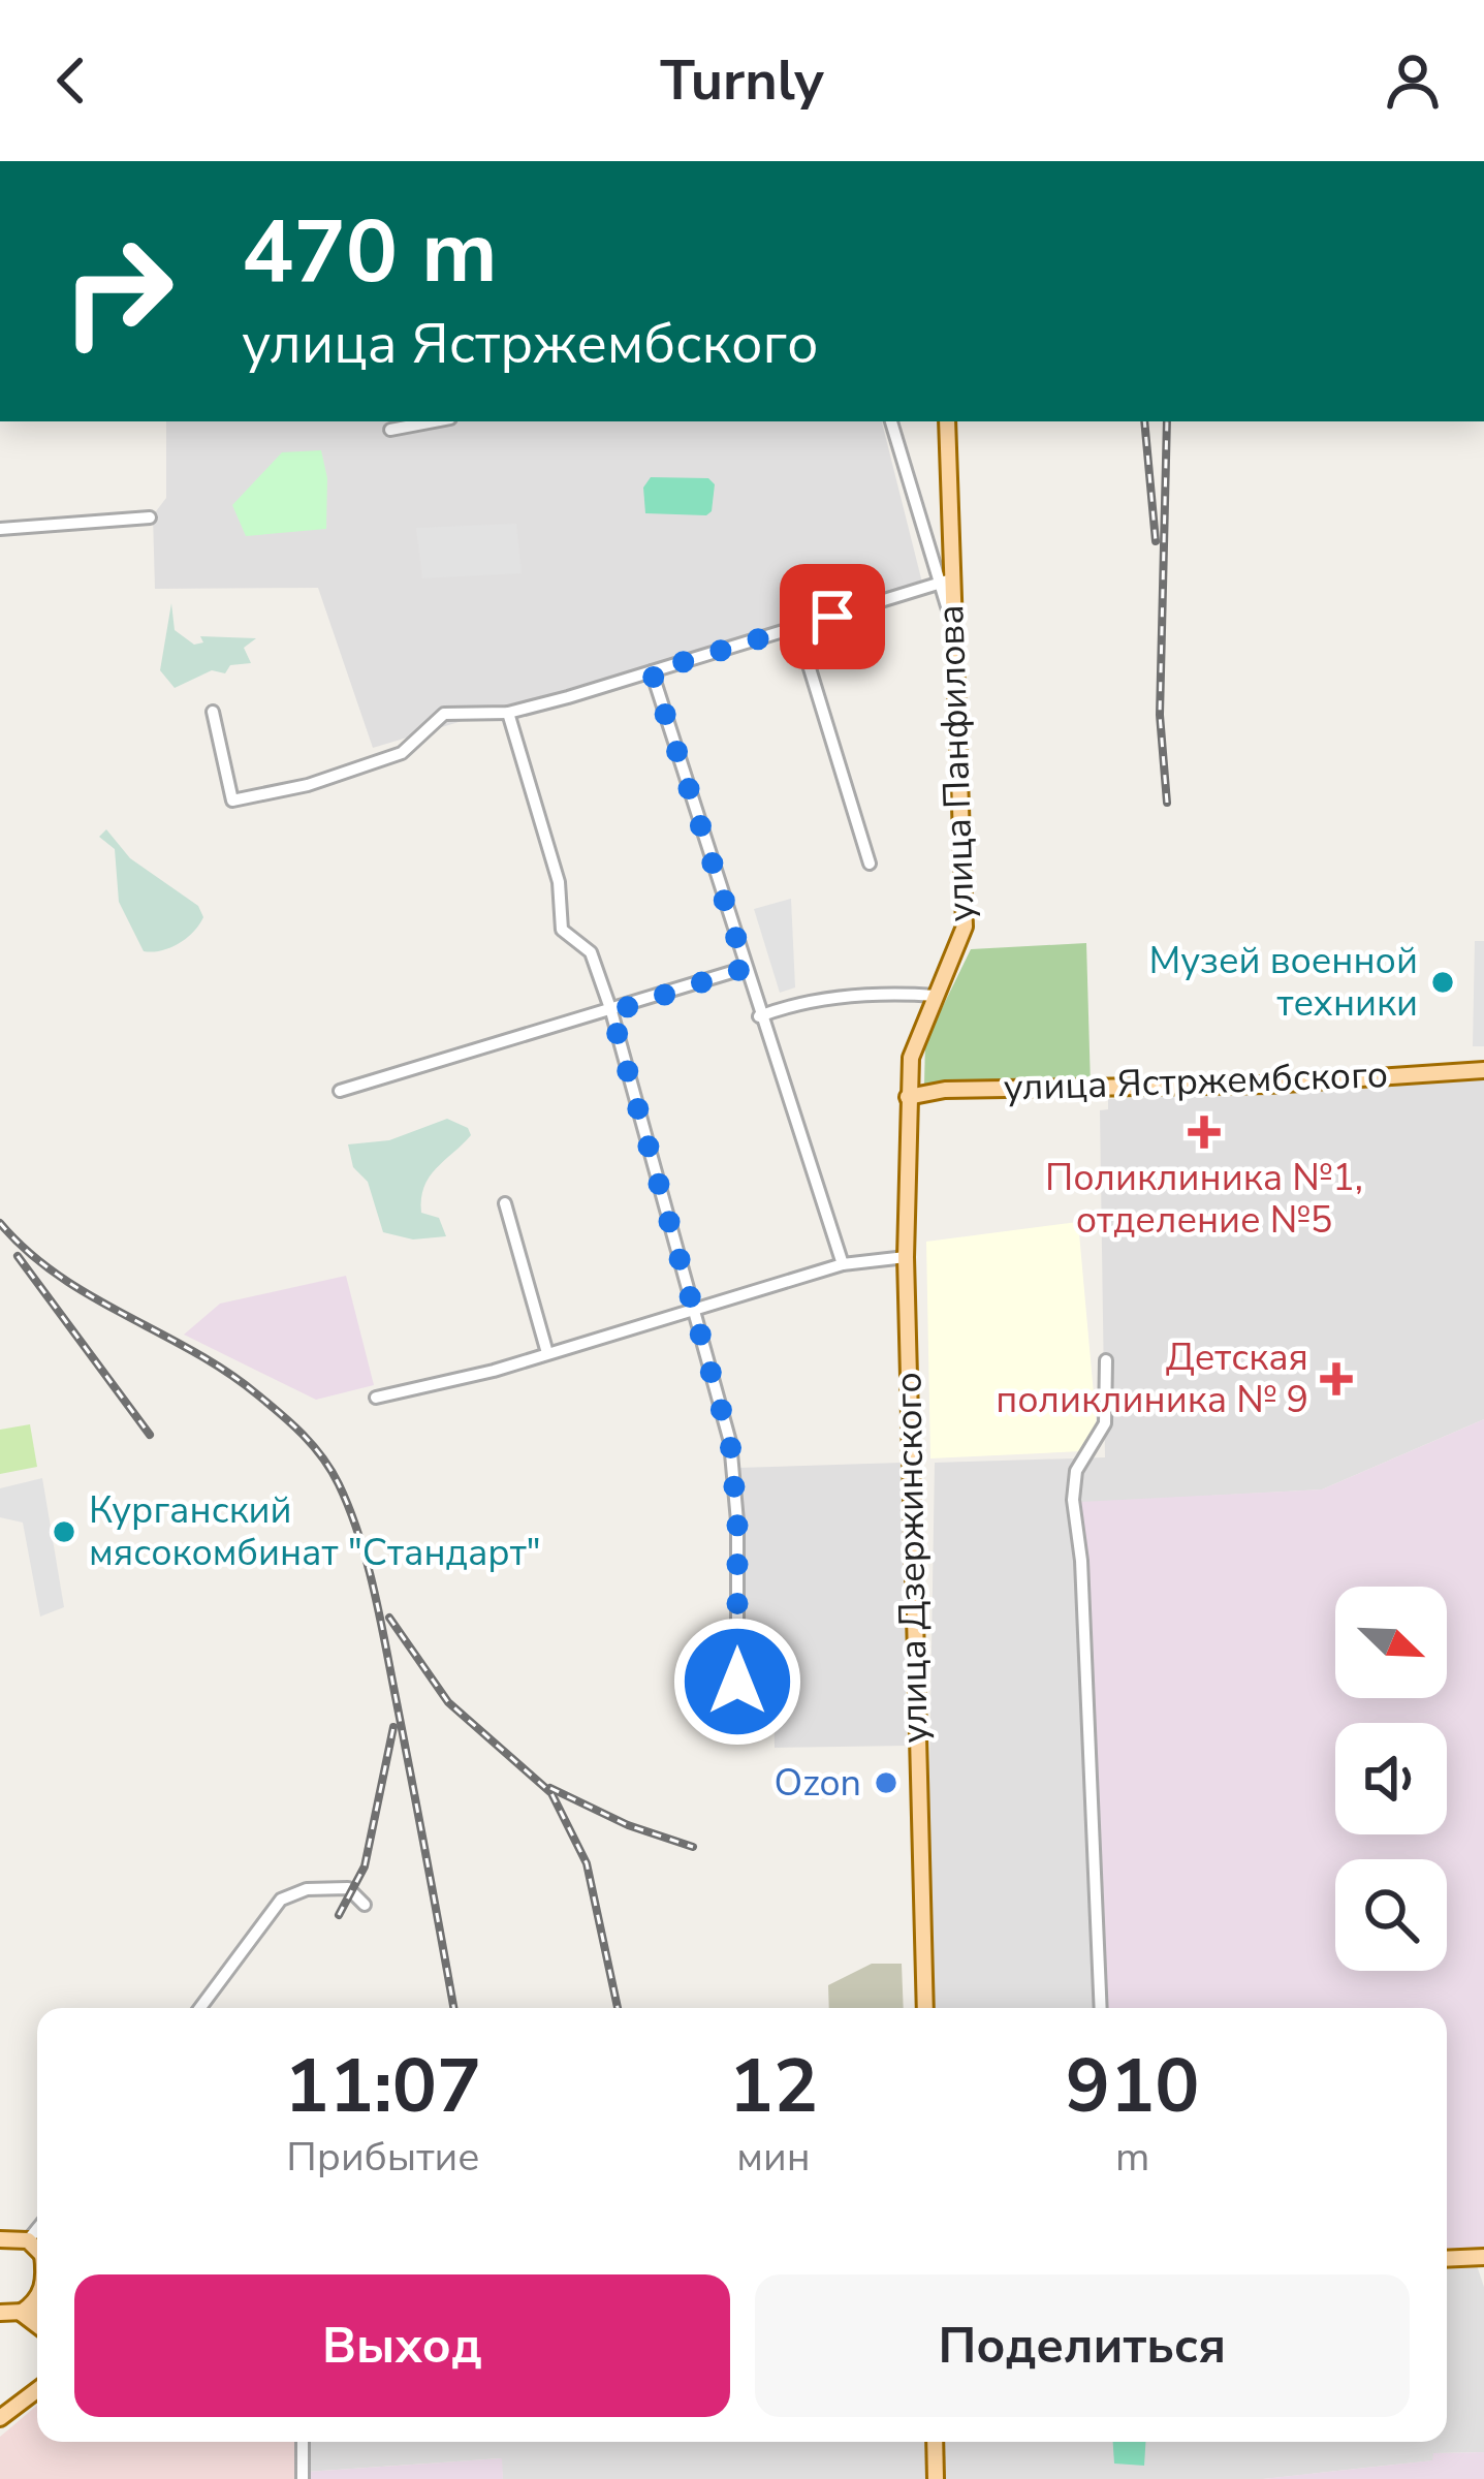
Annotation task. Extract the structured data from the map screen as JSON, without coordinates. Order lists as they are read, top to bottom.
{
  "streets": {
    "main road": ["улица Панфилова", "улица Ястржембского", "улица Дзержинского"]
  },
  "crossings": [
    ["улица Панфилова", "улица Ястржембского"],
    ["улица Панфилова", "улица Дзержинского"],
    ["улица Ястржембского", "улица Дзержинского"]
  ],
  "places": {
    "other": ["Музей военной техники", "Курганский мясокомбинат \"Стандарт\"", "Ozon"],
    "health": ["Поликлиника №1, отделение №5", "Детская поликлиника № 9"]
  },
  "north": "bottom right",
  "page": {
    "header": "Turnly",
    "turn": ["470 m", "улица Ястржембского"],
    "eta": [
      "11:07",
      "Прибытие",
      "12",
      "мин",
      "910",
      "m"
    ],
    "buttons": ["Выход", "Поделиться"]
  }
}
